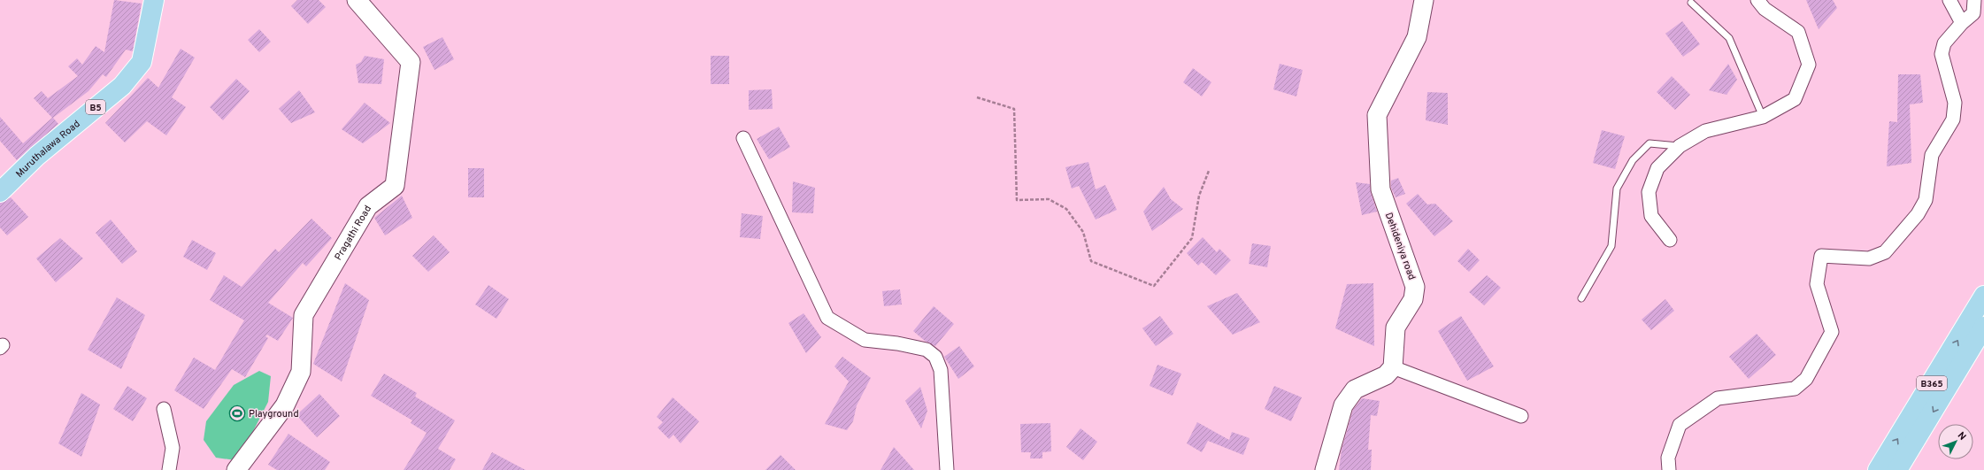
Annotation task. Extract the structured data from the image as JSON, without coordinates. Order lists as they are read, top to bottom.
{
  "streets": {
    "main road": ["B5", "Muruthalawa Road", "B365"],
    "street": ["Pragathi Road", "Dehideniya road"]
  },
  "places": {
    "sports": ["Playground"]
  },
  "north": "top right"
}
